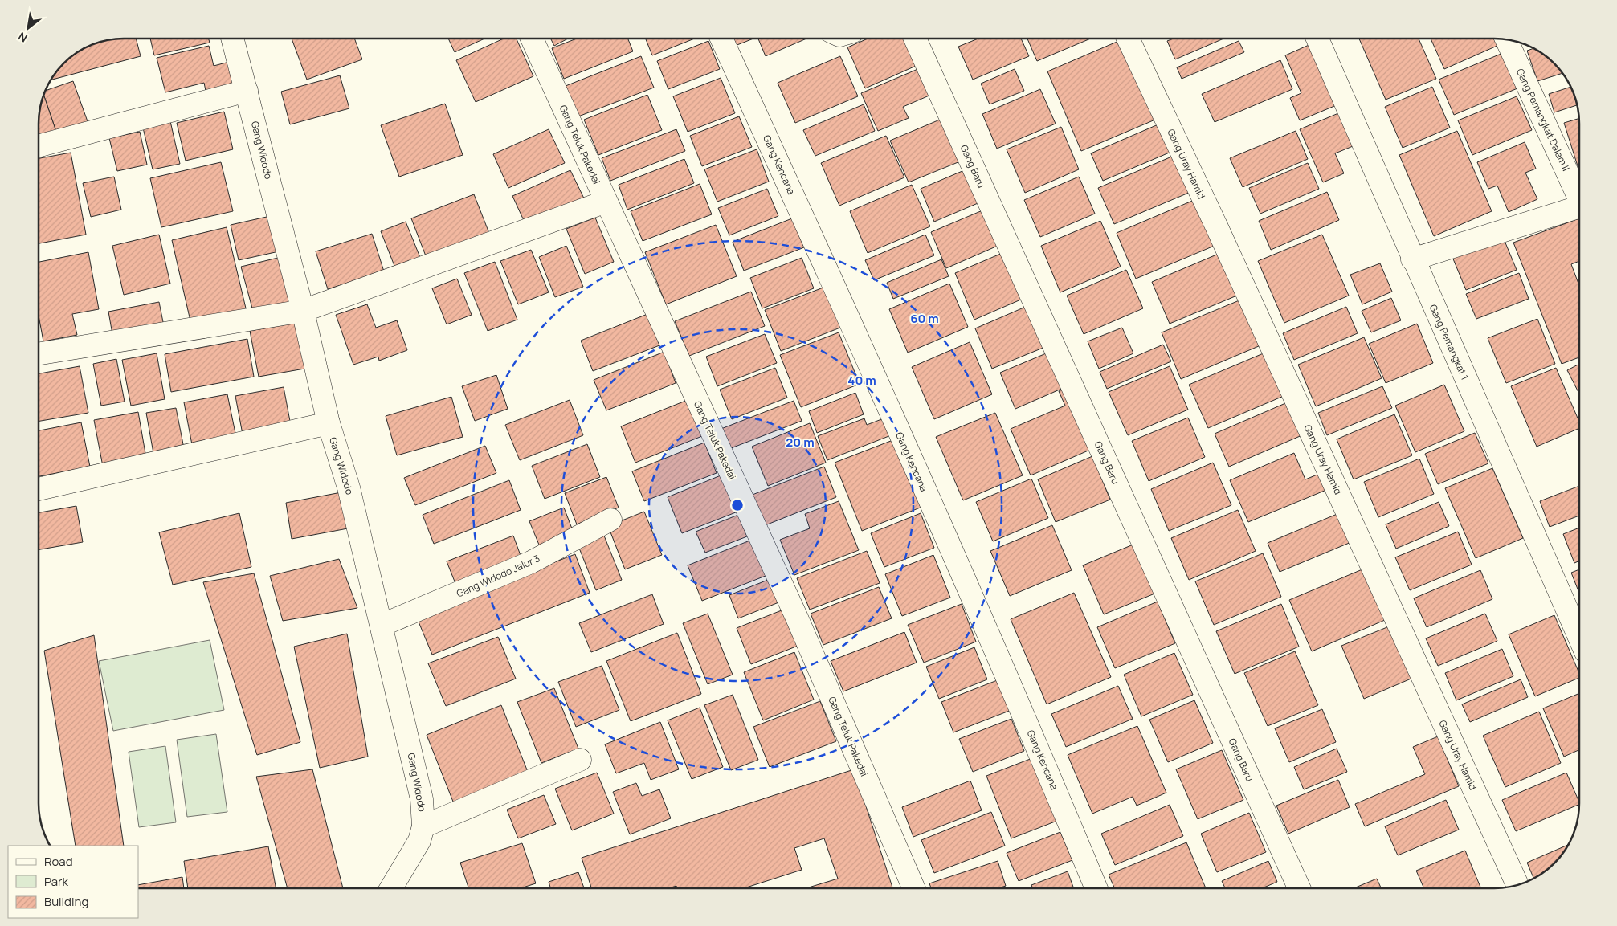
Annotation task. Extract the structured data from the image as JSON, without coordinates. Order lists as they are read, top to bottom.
{
  "streets": {
    "street": [
      "Gang Pemangkat Dalam II",
      "Gang Teluk Pakedai",
      "Gang Widodo",
      "Gang Uray Hamid",
      "Gang Kencana",
      "Gang Baru",
      "Gang Pemangkat 1",
      "Gang Widodo Jalur 3"
    ]
  },
  "crossings": [
    ["Gang Widodo", "Gang Widodo Jalur 3"]
  ],
  "legend": ["Road", "Park", "Building"],
  "north": "bottom left",
  "rings": ["60 m", "40 m", "20 m"]
}
